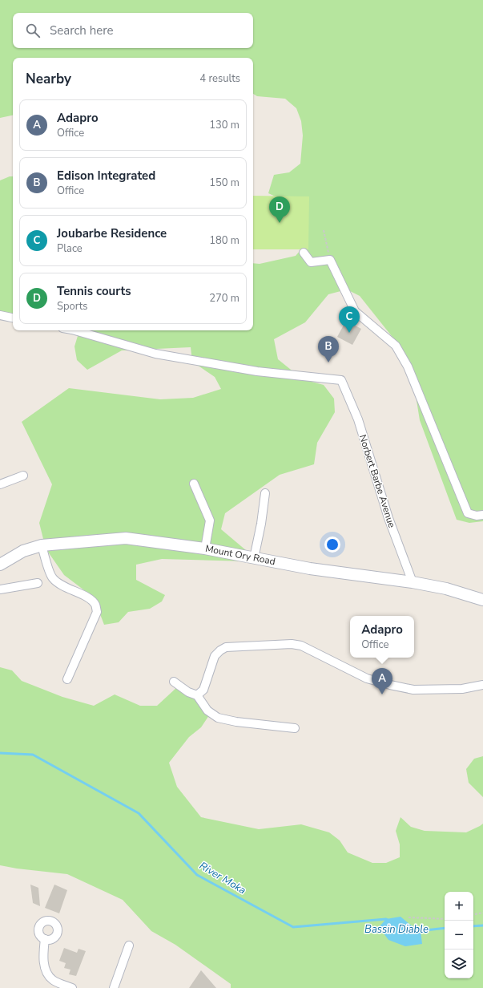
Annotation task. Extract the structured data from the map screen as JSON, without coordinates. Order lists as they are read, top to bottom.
{
  "streets": {
    "main road": ["Mount Ory Road"],
    "street": ["Norbert Barbe Avenue"]
  },
  "crossings": [
    ["Norbert Barbe Avenue", "Mount Ory Road"]
  ],
  "water": ["River Moka", "Bassin Diable"],
  "page": {
    "search": "Search here",
    "heading": ["Nearby", "4 results"],
    "list": [
      {
        "mark": "A",
        "name": "Adapro",
        "note": "Office",
        "value": "130 m"
      },
      {
        "mark": "B",
        "name": "Edison Integrated",
        "note": "Office",
        "value": "150 m"
      },
      {
        "mark": "C",
        "name": "Joubarbe Residence",
        "note": "Place",
        "value": "180 m"
      },
      {
        "mark": "D",
        "name": "Tennis courts",
        "note": "Sports",
        "value": "270 m"
      }
    ],
    "pins": [
      "D",
      "C",
      "B",
      "A"
    ],
    "popup": ["Adapro", "Office"],
    "map_buttons": ["+", "−"]
  }
}
